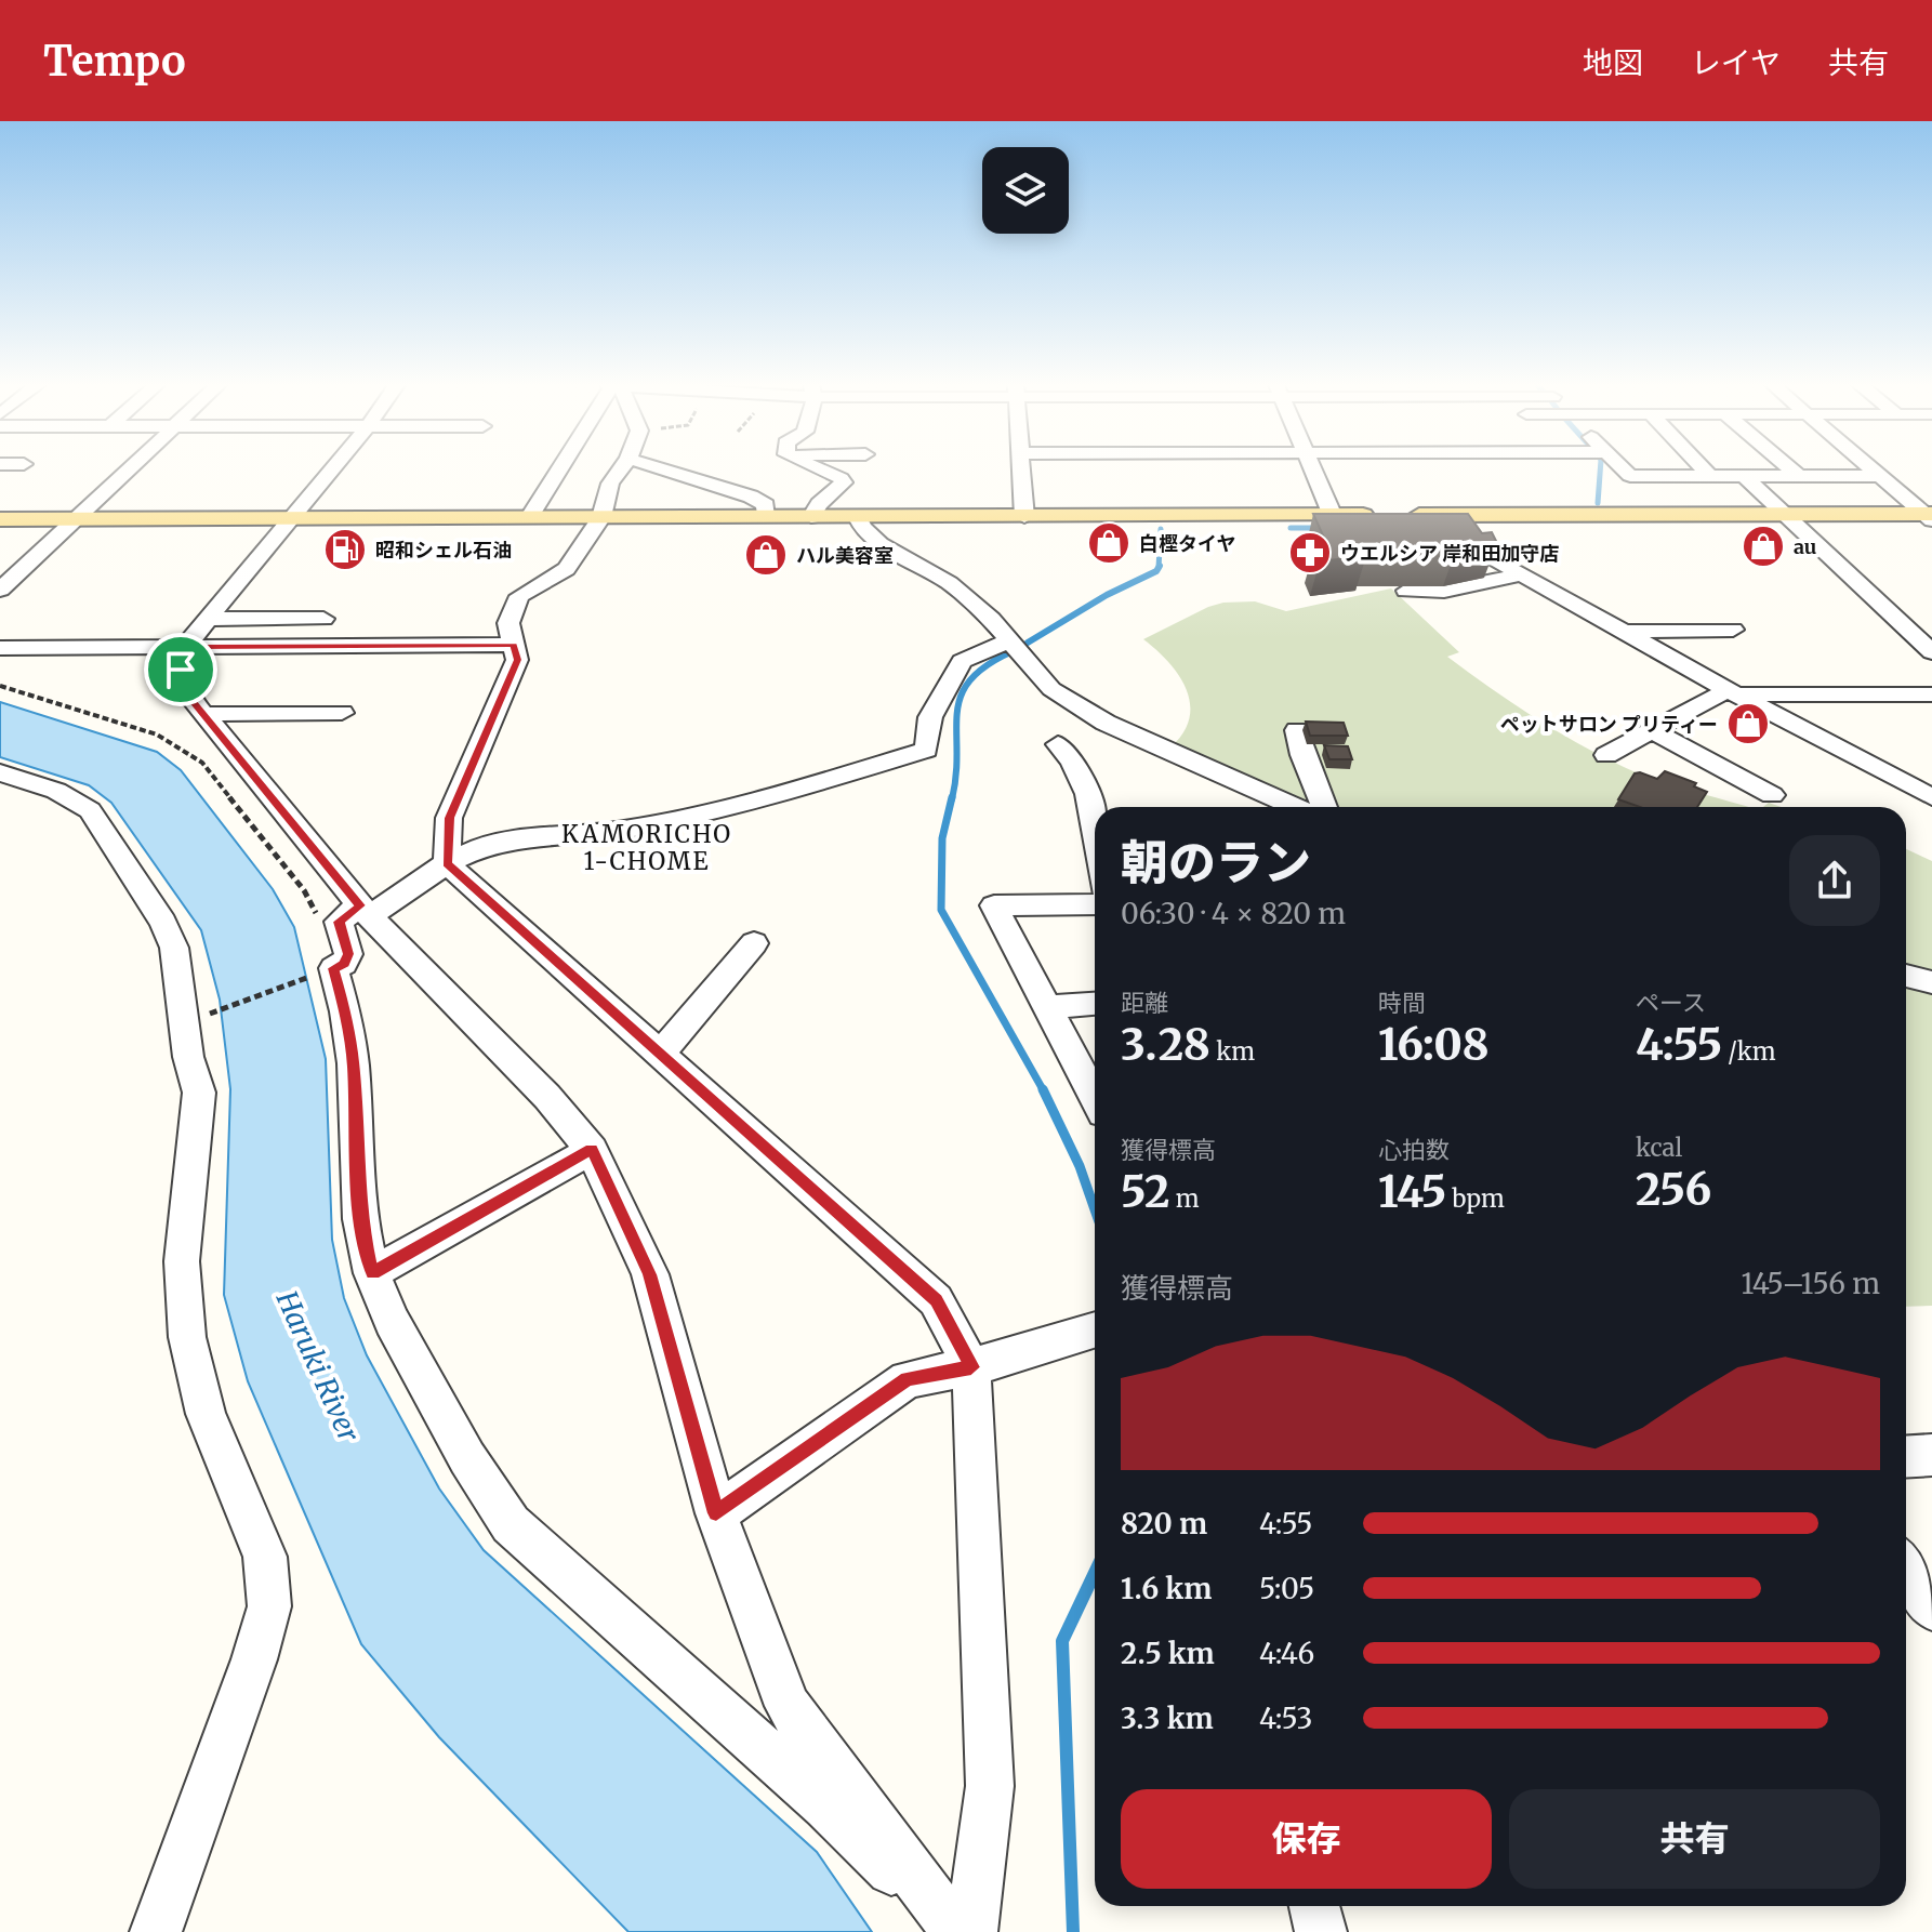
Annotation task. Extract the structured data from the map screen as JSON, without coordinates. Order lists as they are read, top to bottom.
{
  "districts": ["KAMORICHO 1-CHOME"],
  "water": ["Haruki River"],
  "places": {
    "shop": [
      "白樫タイヤ",
      "au",
      "ハル美容室",
      "ペットサロン プリティー"
    ],
    "fuel station": ["昭和シェル石油"],
    "pharmacy": ["ウエルシア 岸和田加守店"]
  },
  "page": {
    "header": "Tempo",
    "nav": ["地図", "レイヤ", "共有"],
    "heading": ["朝のラン", "06:30 · 4 × 820 m"],
    "stats": [
      ["距離", "3.28 km"],
      ["時間", "16:08"],
      ["ペース", "4:55 /km"],
      ["獲得標高", "52 m"],
      ["心拍数", "145 bpm"],
      ["kcal", "256"]
    ],
    "chart": ["獲得標高", "145–156 m"],
    "list": [
      {
        "name": "820 m",
        "note": "4:55"
      },
      {
        "name": "1.6 km",
        "note": "5:05"
      },
      {
        "name": "2.5 km",
        "note": "4:46"
      },
      {
        "name": "3.3 km",
        "note": "4:53"
      }
    ],
    "buttons": ["保存", "共有"]
  }
}
